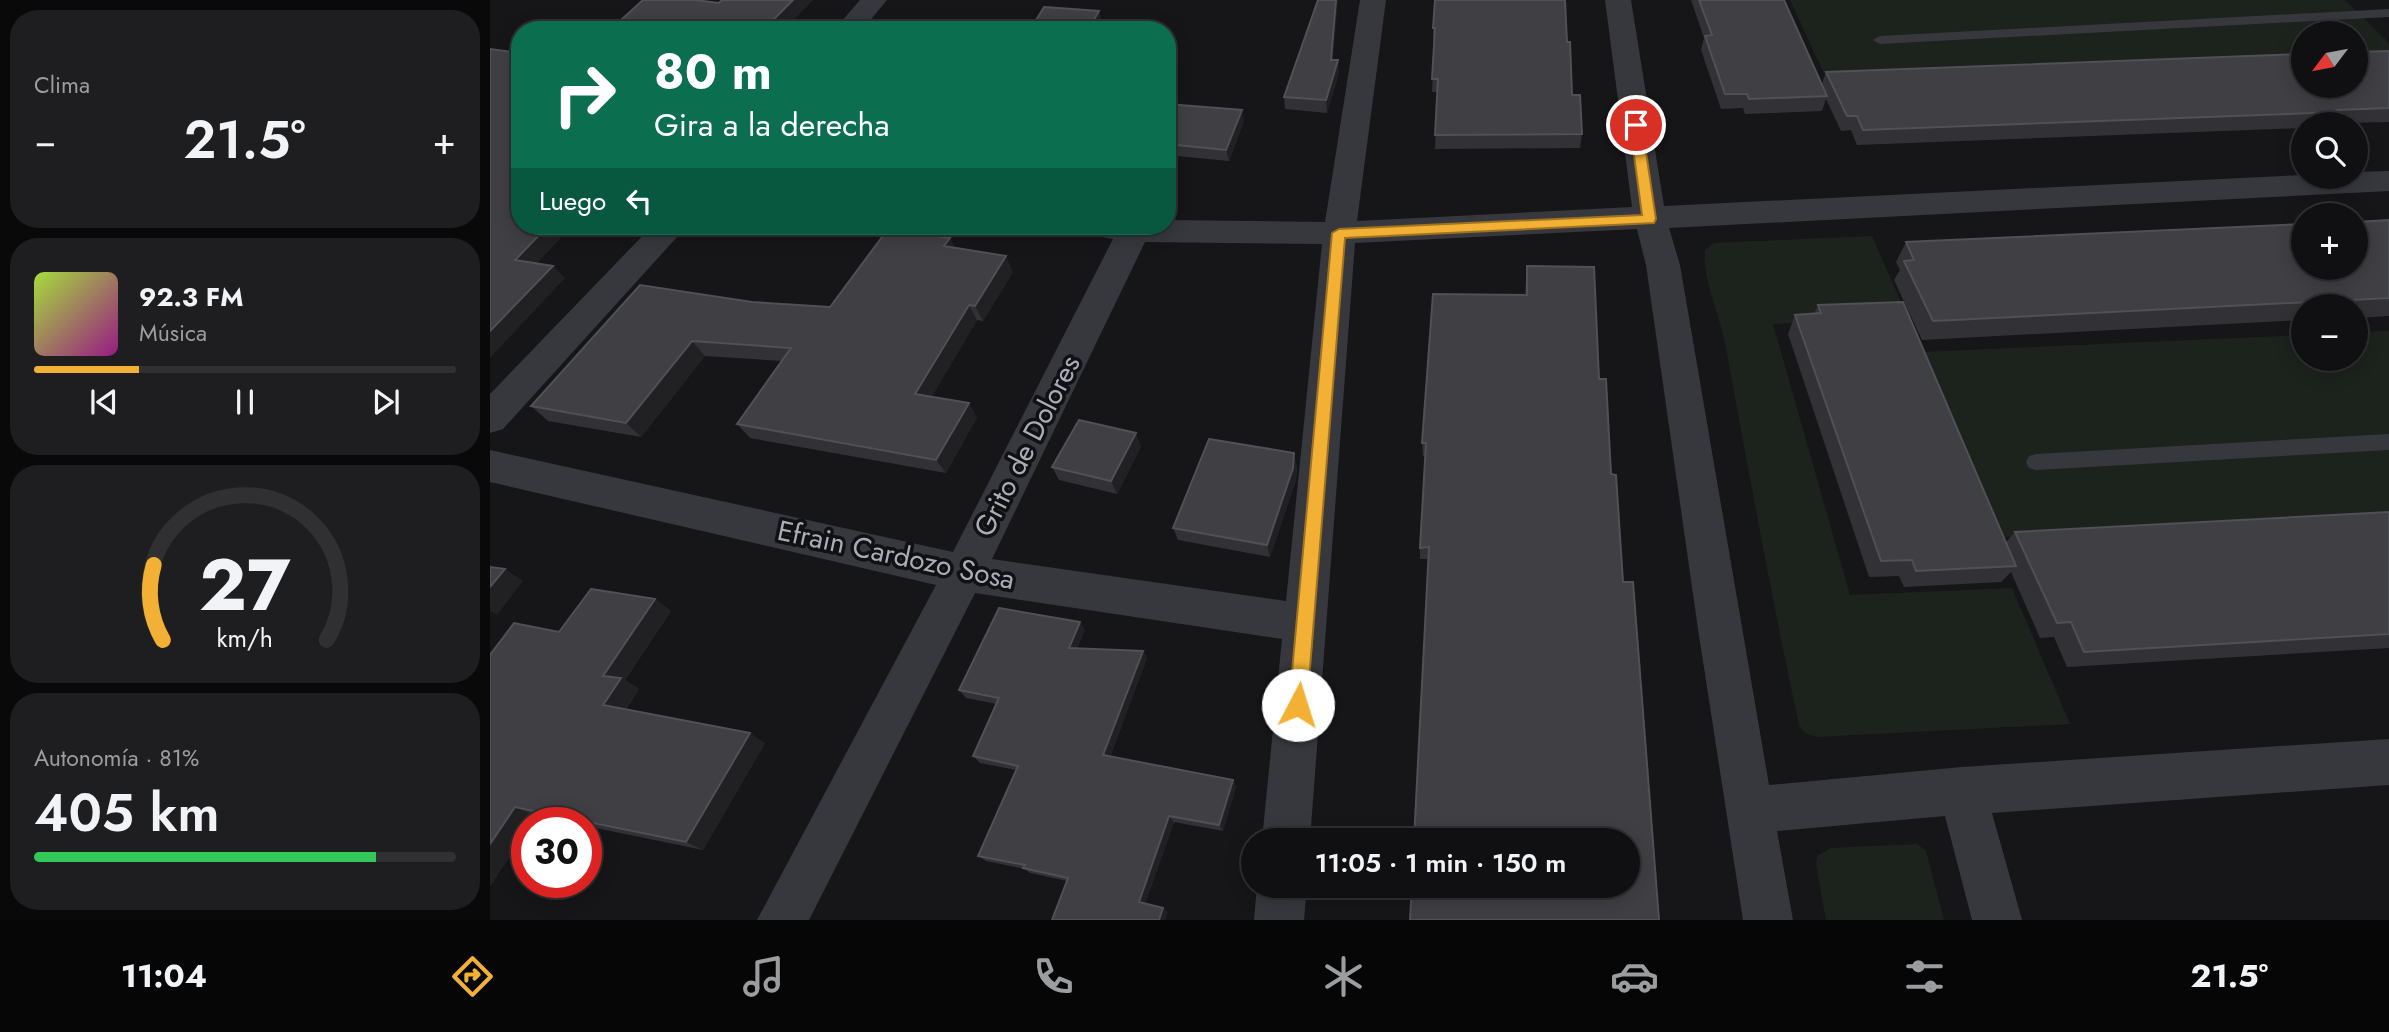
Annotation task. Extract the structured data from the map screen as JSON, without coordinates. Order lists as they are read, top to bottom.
{
  "streets": {
    "street": ["Grito de Dolores", "Efrain Cardozo Sosa"]
  },
  "crossings": [
    ["Grito de Dolores", "Efrain Cardozo Sosa"]
  ],
  "north": "bottom left",
  "page": {
    "tile": [
      "Clima",
      ["Autonomía · 81%", "405 km"]
    ],
    "map_buttons": ["+", "−"],
    "turn": ["80 m", "Gira a la derecha"],
    "heat": ["−", "21.5°", "+"],
    "then": "Luego",
    "song": ["92.3 FM", "Música"],
    "limit": "30",
    "trip": "11:05 · 1 min · 150 m",
    "tabs": ["11:04", "21.5°"],
    "gauge": ["27", "km/h"]
  }
}
